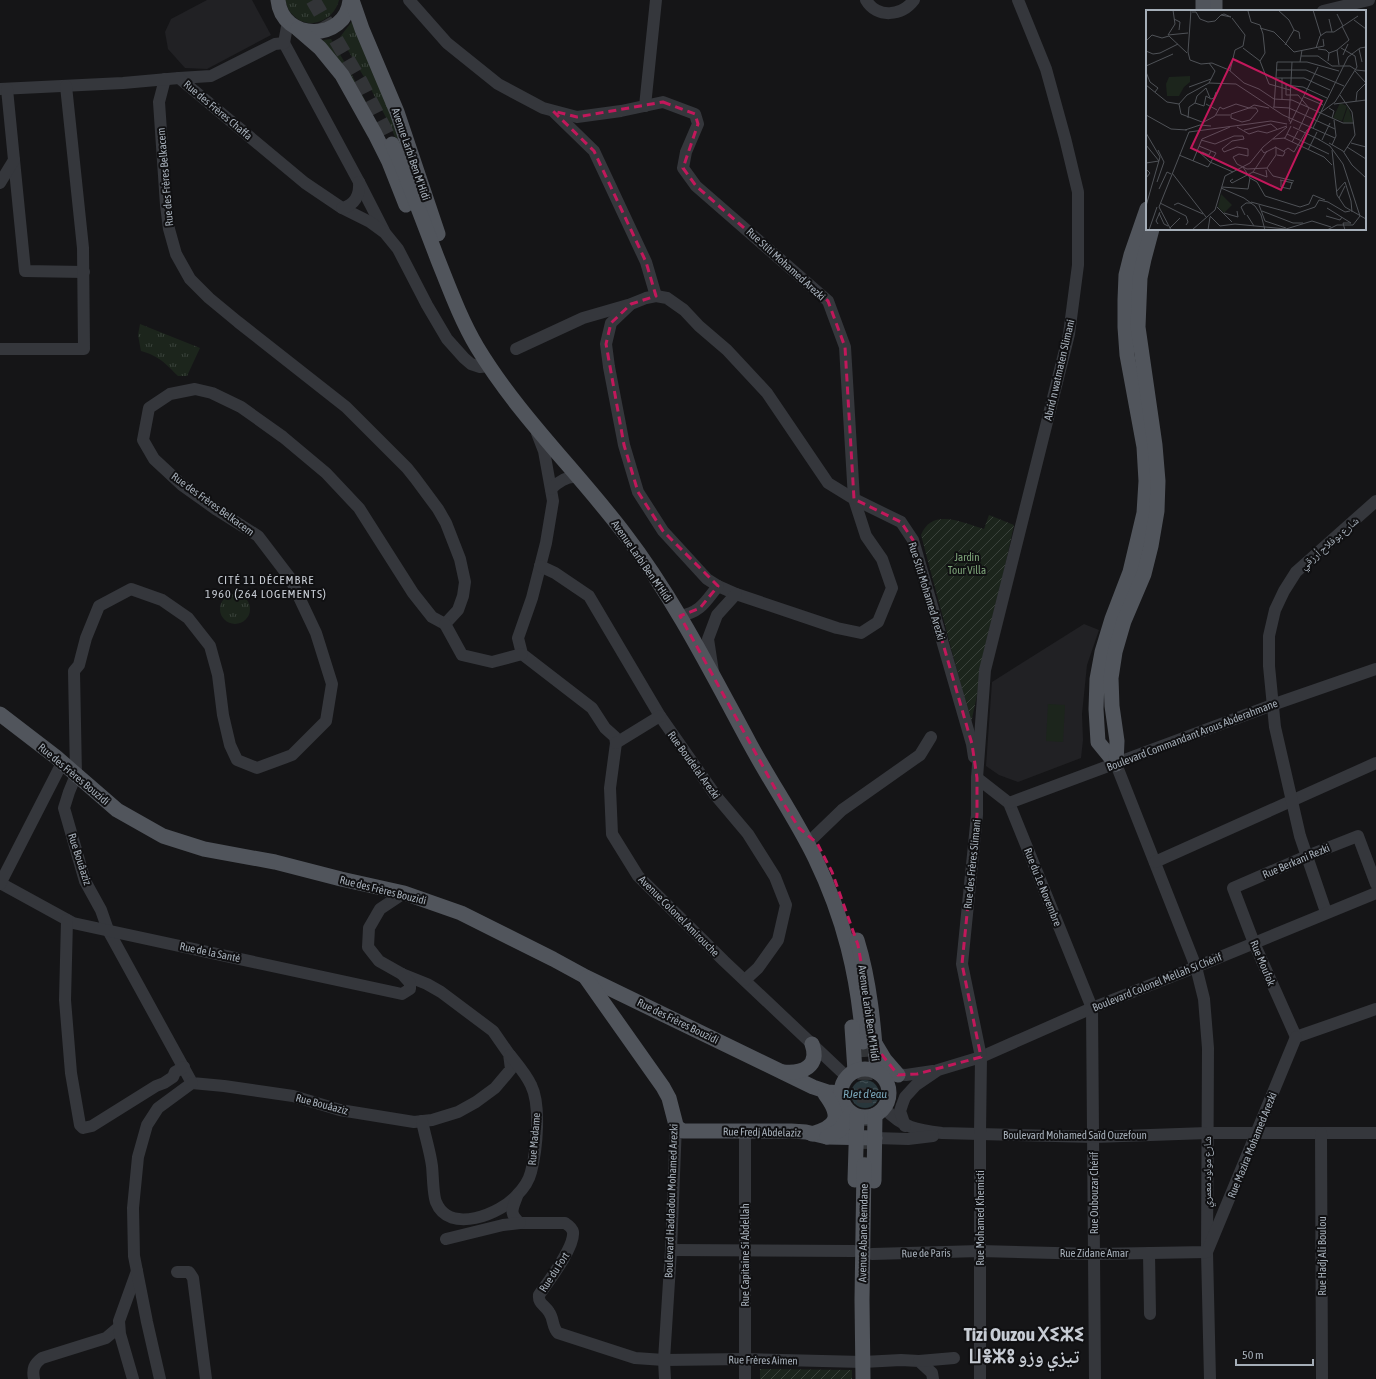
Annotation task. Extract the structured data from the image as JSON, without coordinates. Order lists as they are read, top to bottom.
{
  "streets": {
    "main road": [
      "Avenue Larbi Ben M'Hidi",
      "Rue des Frères Bouzidi",
      "Rue Fredj Abdelaziz",
      "Boulevard Haddadou Mohamed Arezki",
      "Avenue Abane Remdane"
    ],
    "street": [
      "Rue des Frères Chaffa",
      "Rue des Frères Belkacem",
      "Rue Stiti Mohamed Arezki",
      "Abrid n watmaten Slimani",
      "شارع بوفلاح أرزقي",
      "Boulevard Commandant Arous Abderahmane",
      "Rue Boudelal Arezki",
      "Rue Bouâaziz",
      "Rue Berkani Rezki",
      "Rue des Frères Slimani",
      "Rue du 1e Novembre",
      "Avenue Colonel Amirouche",
      "Rue de la Santé",
      "Rue Moufok",
      "Boulevard Colonel Mellah Si Chérif",
      "Boulevard Mohamed Saïd Ouzefoun",
      "Rue Madame",
      "Rue Mazira Mohamed Arezki",
      "شارع مولود معمري",
      "Rue Oubouzar Chérif",
      "Rue Mohamed Khemisti",
      "Rue de Paris",
      "Rue Zidane Amar",
      "Rue Capitaine Si Abdellah",
      "Rue Hadj Ali Boulou",
      "Rue du Fort",
      "Rue Frères Aimen"
    ]
  },
  "crossings": [
    ["Rue des Frères Chaffa", "Avenue Larbi Ben M'Hidi"],
    ["Rue des Frères Chaffa", "Rue des Frères Belkacem"],
    ["Avenue Larbi Ben M'Hidi", "Rue des Frères Bouzidi"],
    ["Avenue Larbi Ben M'Hidi", "Avenue Colonel Amirouche"],
    ["Avenue Larbi Ben M'Hidi", "Boulevard Colonel Mellah Si Chérif"],
    ["Avenue Larbi Ben M'Hidi", "Boulevard Mohamed Saïd Ouzefoun"],
    ["Rue des Frères Belkacem", "Rue des Frères Bouzidi"],
    ["Rue des Frères Belkacem", "Rue Bouâaziz"],
    ["Rue Stiti Mohamed Arezki", "Rue des Frères Slimani"],
    ["Rue Stiti Mohamed Arezki", "Rue du 1e Novembre"],
    ["Abrid n watmaten Slimani", "Rue des Frères Slimani"],
    ["شارع بوفلاح أرزقي", "Boulevard Commandant Arous Abderahmane"],
    ["شارع بوفلاح أرزقي", "Rue Berkani Rezki"],
    ["شارع بوفلاح أرزقي", "Boulevard Colonel Mellah Si Chérif"],
    ["Boulevard Commandant Arous Abderahmane", "Rue du 1e Novembre"],
    ["Boulevard Commandant Arous Abderahmane", "شارع مولود معمري"],
    ["Rue Boudelal Arezki", "Avenue Colonel Amirouche"],
    ["Rue des Frères Bouzidi", "Rue Bouâaziz"],
    ["Rue des Frères Bouzidi", "Avenue Colonel Amirouche"],
    ["Rue des Frères Bouzidi", "Boulevard Colonel Mellah Si Chérif"],
    ["Rue des Frères Bouzidi", "Boulevard Mohamed Saïd Ouzefoun"],
    ["Rue des Frères Bouzidi", "Boulevard Haddadou Mohamed Arezki"],
    ["Rue Bouâaziz", "Rue de la Santé"],
    ["Rue Bouâaziz", "Rue Madame"],
    ["Rue Berkani Rezki", "Rue Moufok"],
    ["Rue des Frères Slimani", "Rue du 1e Novembre"],
    ["Rue des Frères Slimani", "Boulevard Colonel Mellah Si Chérif"],
    ["Rue des Frères Slimani", "Rue Mohamed Khemisti"],
    ["Rue du 1e Novembre", "Boulevard Colonel Mellah Si Chérif"],
    ["Rue du 1e Novembre", "Rue Oubouzar Chérif"],
    ["Avenue Colonel Amirouche", "Boulevard Colonel Mellah Si Chérif"],
    ["Avenue Colonel Amirouche", "Boulevard Mohamed Saïd Ouzefoun"],
    ["Rue Moufok", "Boulevard Colonel Mellah Si Chérif"],
    ["Rue Moufok", "Rue Mazira Mohamed Arezki"],
    ["Boulevard Colonel Mellah Si Chérif", "Boulevard Mohamed Saïd Ouzefoun"],
    ["Boulevard Colonel Mellah Si Chérif", "شارع مولود معمري"],
    ["Boulevard Colonel Mellah Si Chérif", "Rue Oubouzar Chérif"],
    ["Boulevard Colonel Mellah Si Chérif", "Rue Mohamed Khemisti"],
    ["Rue Fredj Abdelaziz", "Boulevard Mohamed Saïd Ouzefoun"],
    ["Rue Fredj Abdelaziz", "Boulevard Haddadou Mohamed Arezki"],
    ["Rue Fredj Abdelaziz", "Rue Capitaine Si Abdellah"],
    ["Boulevard Mohamed Saïd Ouzefoun", "Rue Mazira Mohamed Arezki"],
    ["Boulevard Mohamed Saïd Ouzefoun", "شارع مولود معمري"],
    ["Boulevard Mohamed Saïd Ouzefoun", "Rue Oubouzar Chérif"],
    ["Boulevard Mohamed Saïd Ouzefoun", "Rue Mohamed Khemisti"],
    ["Boulevard Mohamed Saïd Ouzefoun", "Rue Hadj Ali Boulou"],
    ["Rue Mazira Mohamed Arezki", "شارع مولود معمري"],
    ["Rue Mazira Mohamed Arezki", "Rue Zidane Amar"],
    ["شارع مولود معمري", "Rue Zidane Amar"],
    ["Rue Oubouzar Chérif", "Rue Zidane Amar"],
    ["Boulevard Haddadou Mohamed Arezki", "Rue du Fort"],
    ["Boulevard Haddadou Mohamed Arezki", "Rue Frères Aimen"],
    ["Rue Mohamed Khemisti", "Rue de Paris"],
    ["Rue Mohamed Khemisti", "Rue Zidane Amar"],
    ["Rue de Paris", "Rue Zidane Amar"],
    ["Rue Capitaine Si Abdellah", "Rue Frères Aimen"],
    ["Rue du Fort", "Rue Frères Aimen"]
  ],
  "districts": ["CITÉ 11 DÉCEMBRE 1960 (264 LOGEMENTS)", "Tizi Ouzou ⵝⵉⵣⵉ ⵡⴻⵣⵓ تيزي وزو"],
  "water": ["RJet d'eau"],
  "parks": ["Jardin Tour Villa"],
  "scale_bar": "50 m"
}
